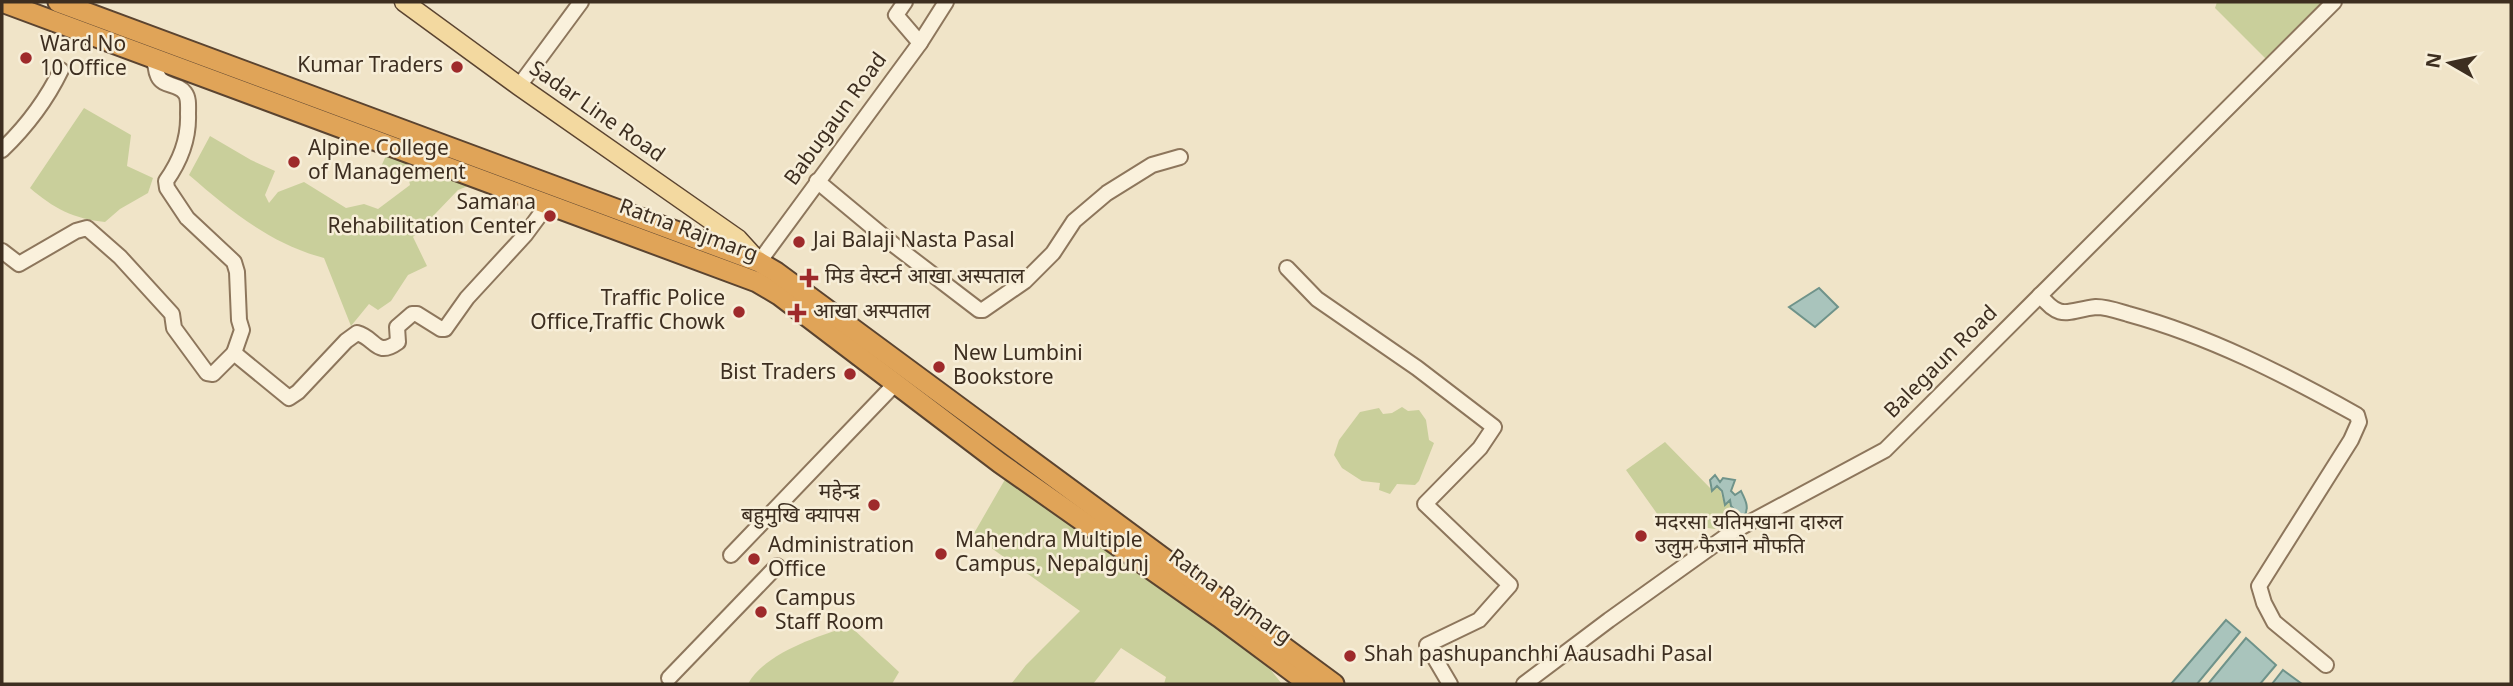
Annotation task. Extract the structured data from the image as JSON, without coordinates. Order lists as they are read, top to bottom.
{
  "streets": {
    "highway": ["Ratna Rajmarg"],
    "main road": ["Sadar Line Road"],
    "street": ["Babugaun Road", "Balegaun Road"]
  },
  "crossings": [
    ["Sadar Line Road", "Babugaun Road"],
    ["Sadar Line Road", "Ratna Rajmarg"],
    ["Babugaun Road", "Ratna Rajmarg"]
  ],
  "places": {
    "other": [
      "Ward No 10 Office",
      "Kumar Traders",
      "Alpine College of Management",
      "Samana Rehabilitation Center",
      "Jai Balaji Nasta Pasal",
      "Traffic Police Office,Traffic Chowk",
      "New Lumbini Bookstore",
      "Bist Traders",
      "महेन्द्र बहुमुखि क्यापस",
      "मदरसा यतिमखाना दारुल उलुम फैजाने माैफति",
      "Mahendra Multiple Campus, Nepalgunj",
      "Administration Office",
      "Campus Staff Room",
      "Shah pashupanchhi Aausadhi Pasal"
    ],
    "health": ["मिड वेस्टर्न आखा अस्पताल", "आखा अस्पताल"]
  },
  "north": "left"
}
